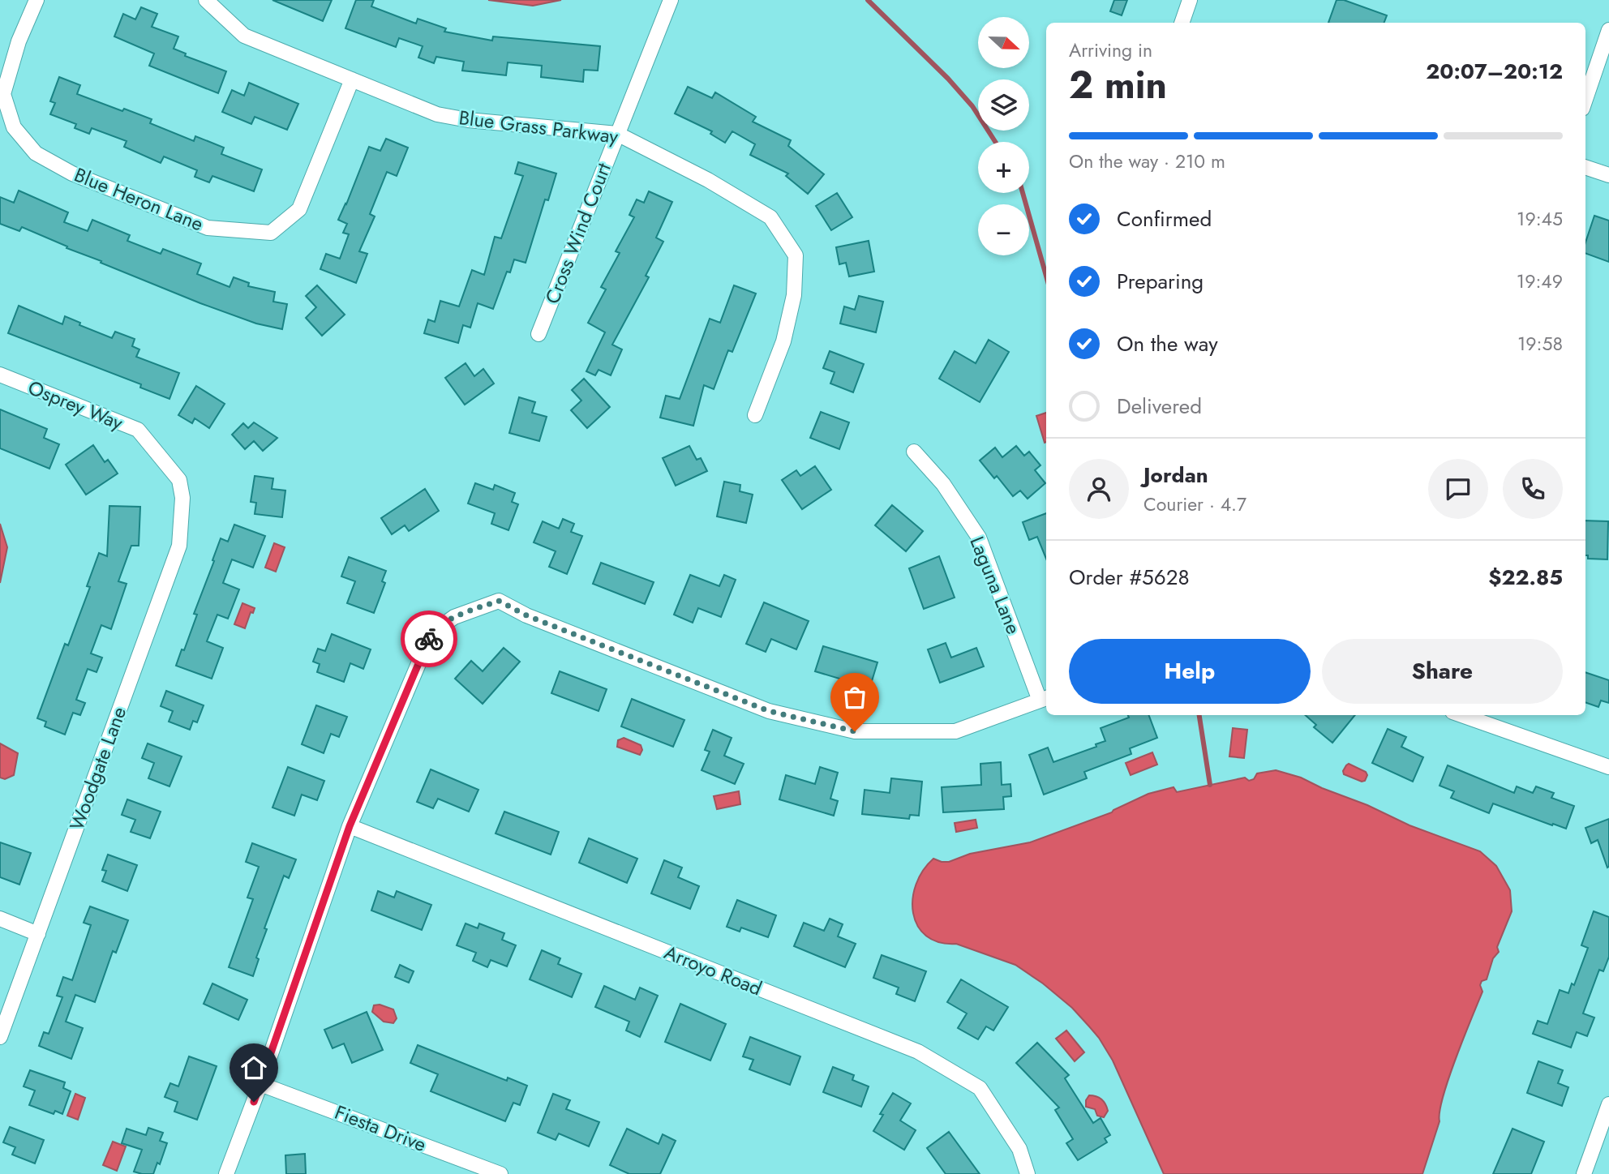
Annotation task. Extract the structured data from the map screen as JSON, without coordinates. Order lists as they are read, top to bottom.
{
  "streets": {
    "street": [
      "Blue Grass Parkway",
      "Blue Heron Lane",
      "Cross Wind Court",
      "Osprey Way",
      "Laguna Lane",
      "Woodgate Lane",
      "Arroyo Road",
      "Fiesta Drive"
    ]
  },
  "crossings": [
    ["Blue Grass Parkway", "Blue Heron Lane"],
    ["Blue Grass Parkway", "Cross Wind Court"],
    ["Osprey Way", "Woodgate Lane"]
  ],
  "north": "right",
  "page": {
    "map_buttons": ["+", "−"],
    "heading": ["2 min", "Arriving in", "20:07–20:12"],
    "panel": [
      "Jordan",
      "Courier · 4.7",
      "Order #5628",
      "$22.85"
    ],
    "bar": "On the way · 210 m",
    "list": [
      ["Confirmed", "19:45"],
      ["Preparing", "19:49"],
      ["On the way", "19:58"],
      "Delivered"
    ],
    "buttons": ["Help", "Share"]
  }
}
